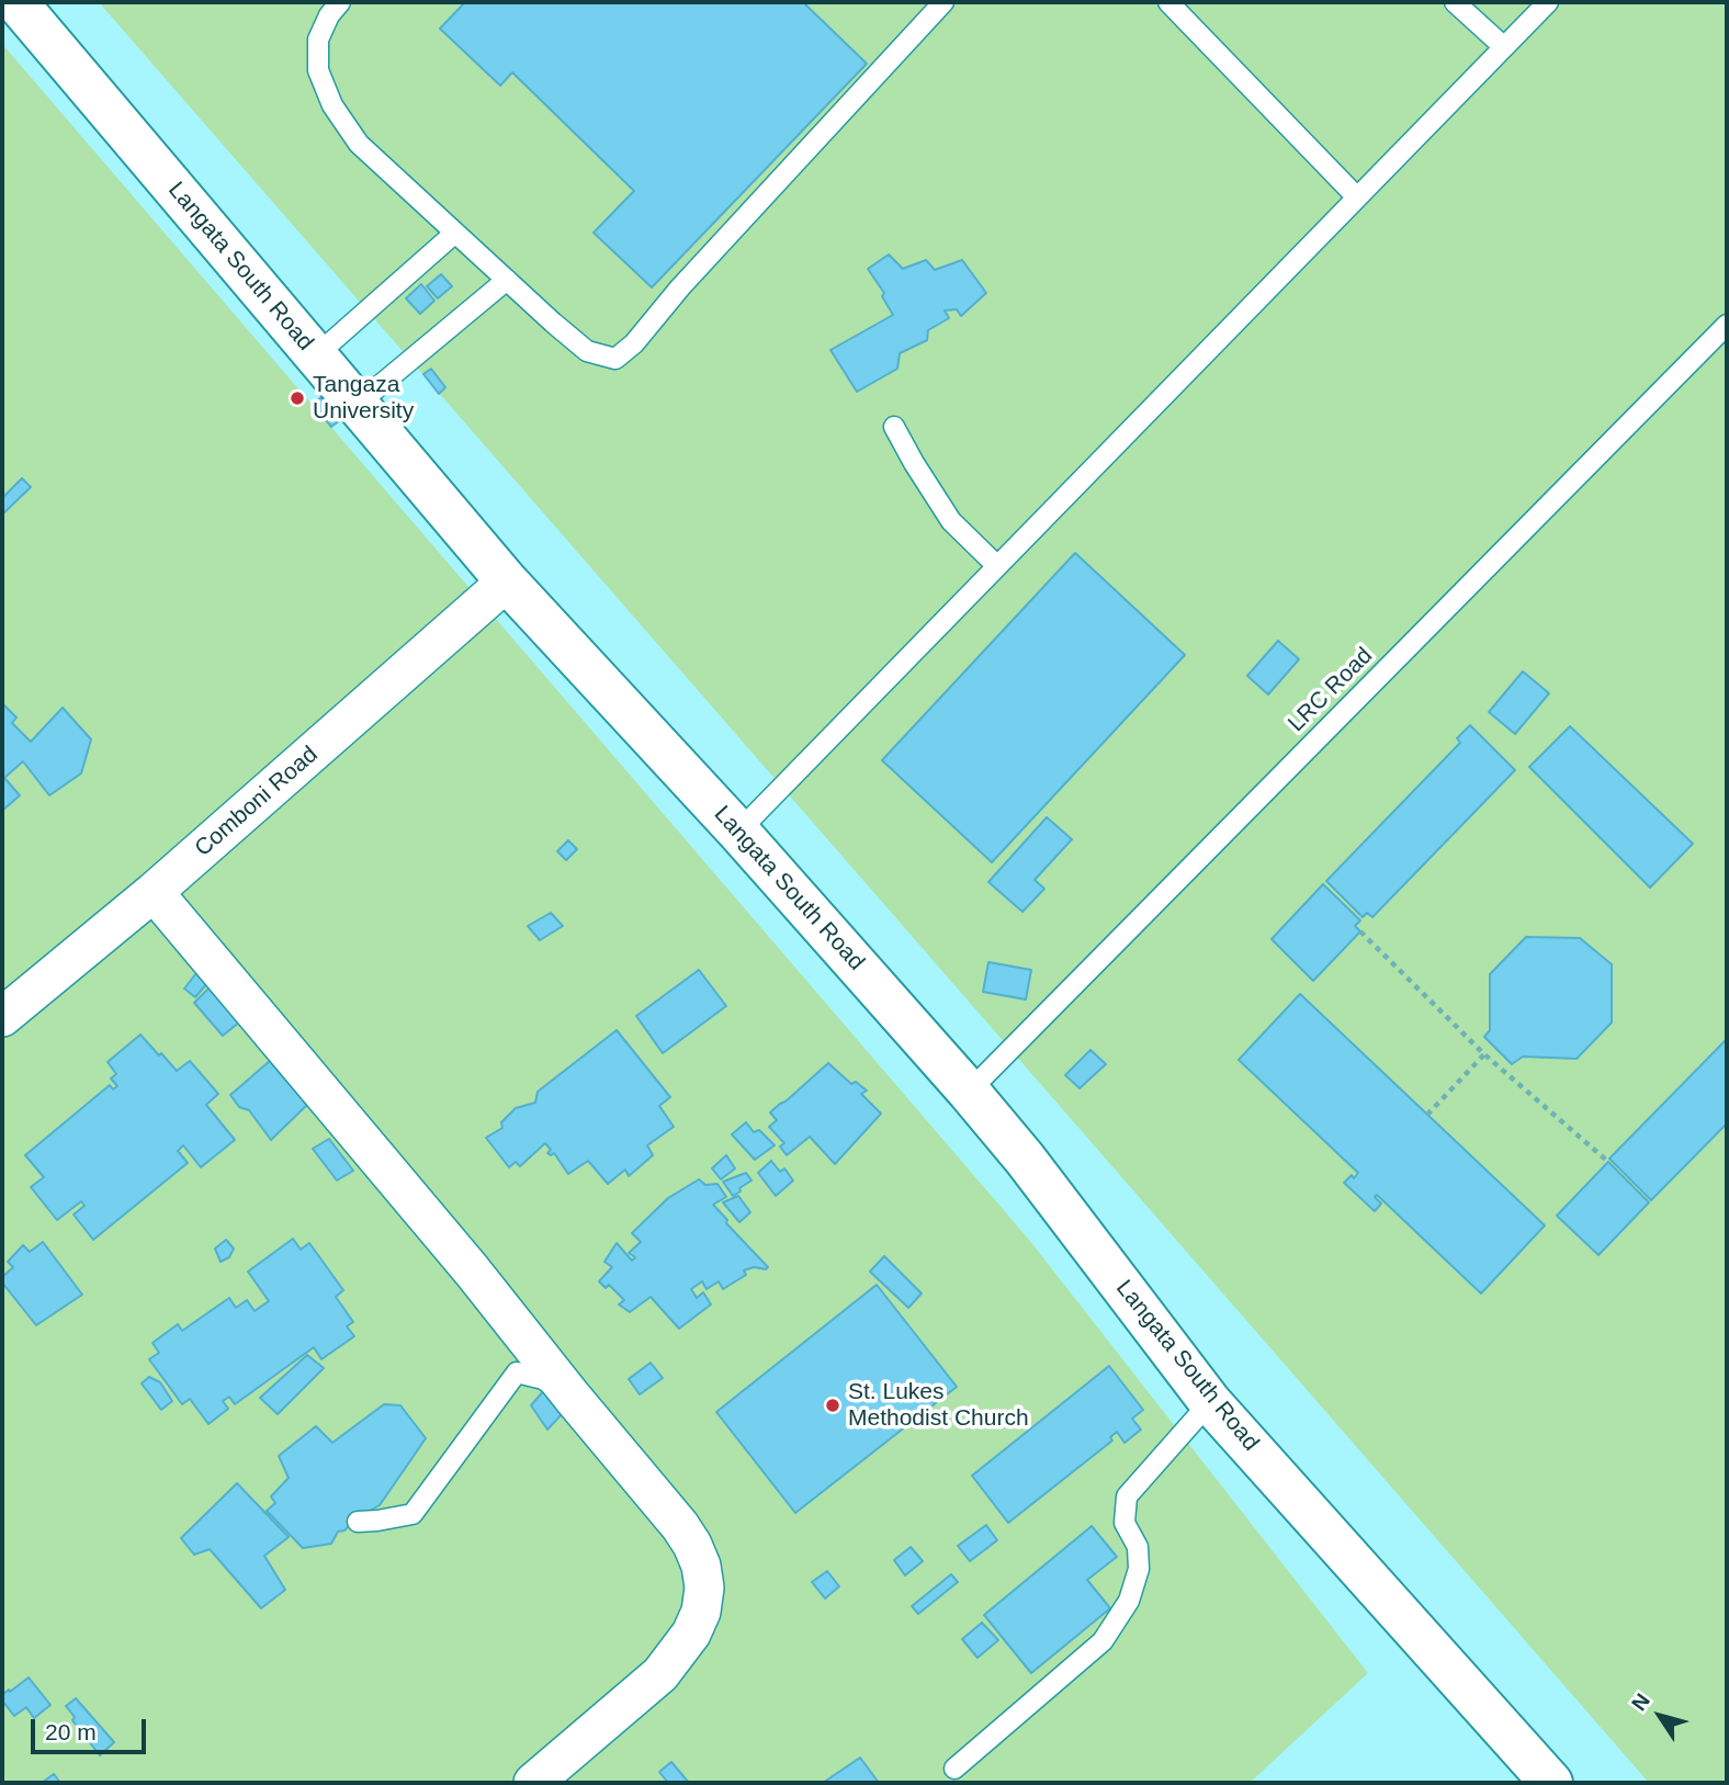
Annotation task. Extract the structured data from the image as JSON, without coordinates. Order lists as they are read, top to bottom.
{
  "streets": {
    "street": ["Langata South Road", "Comboni Road"],
    "lane": ["LRC Road"]
  },
  "crossings": [
    ["Langata South Road", "LRC Road"],
    ["Langata South Road", "Comboni Road"]
  ],
  "places": ["Tangaza University", "St. Lukes Methodist Church"],
  "scale_bar": "20 m",
  "north": "top left"
}
